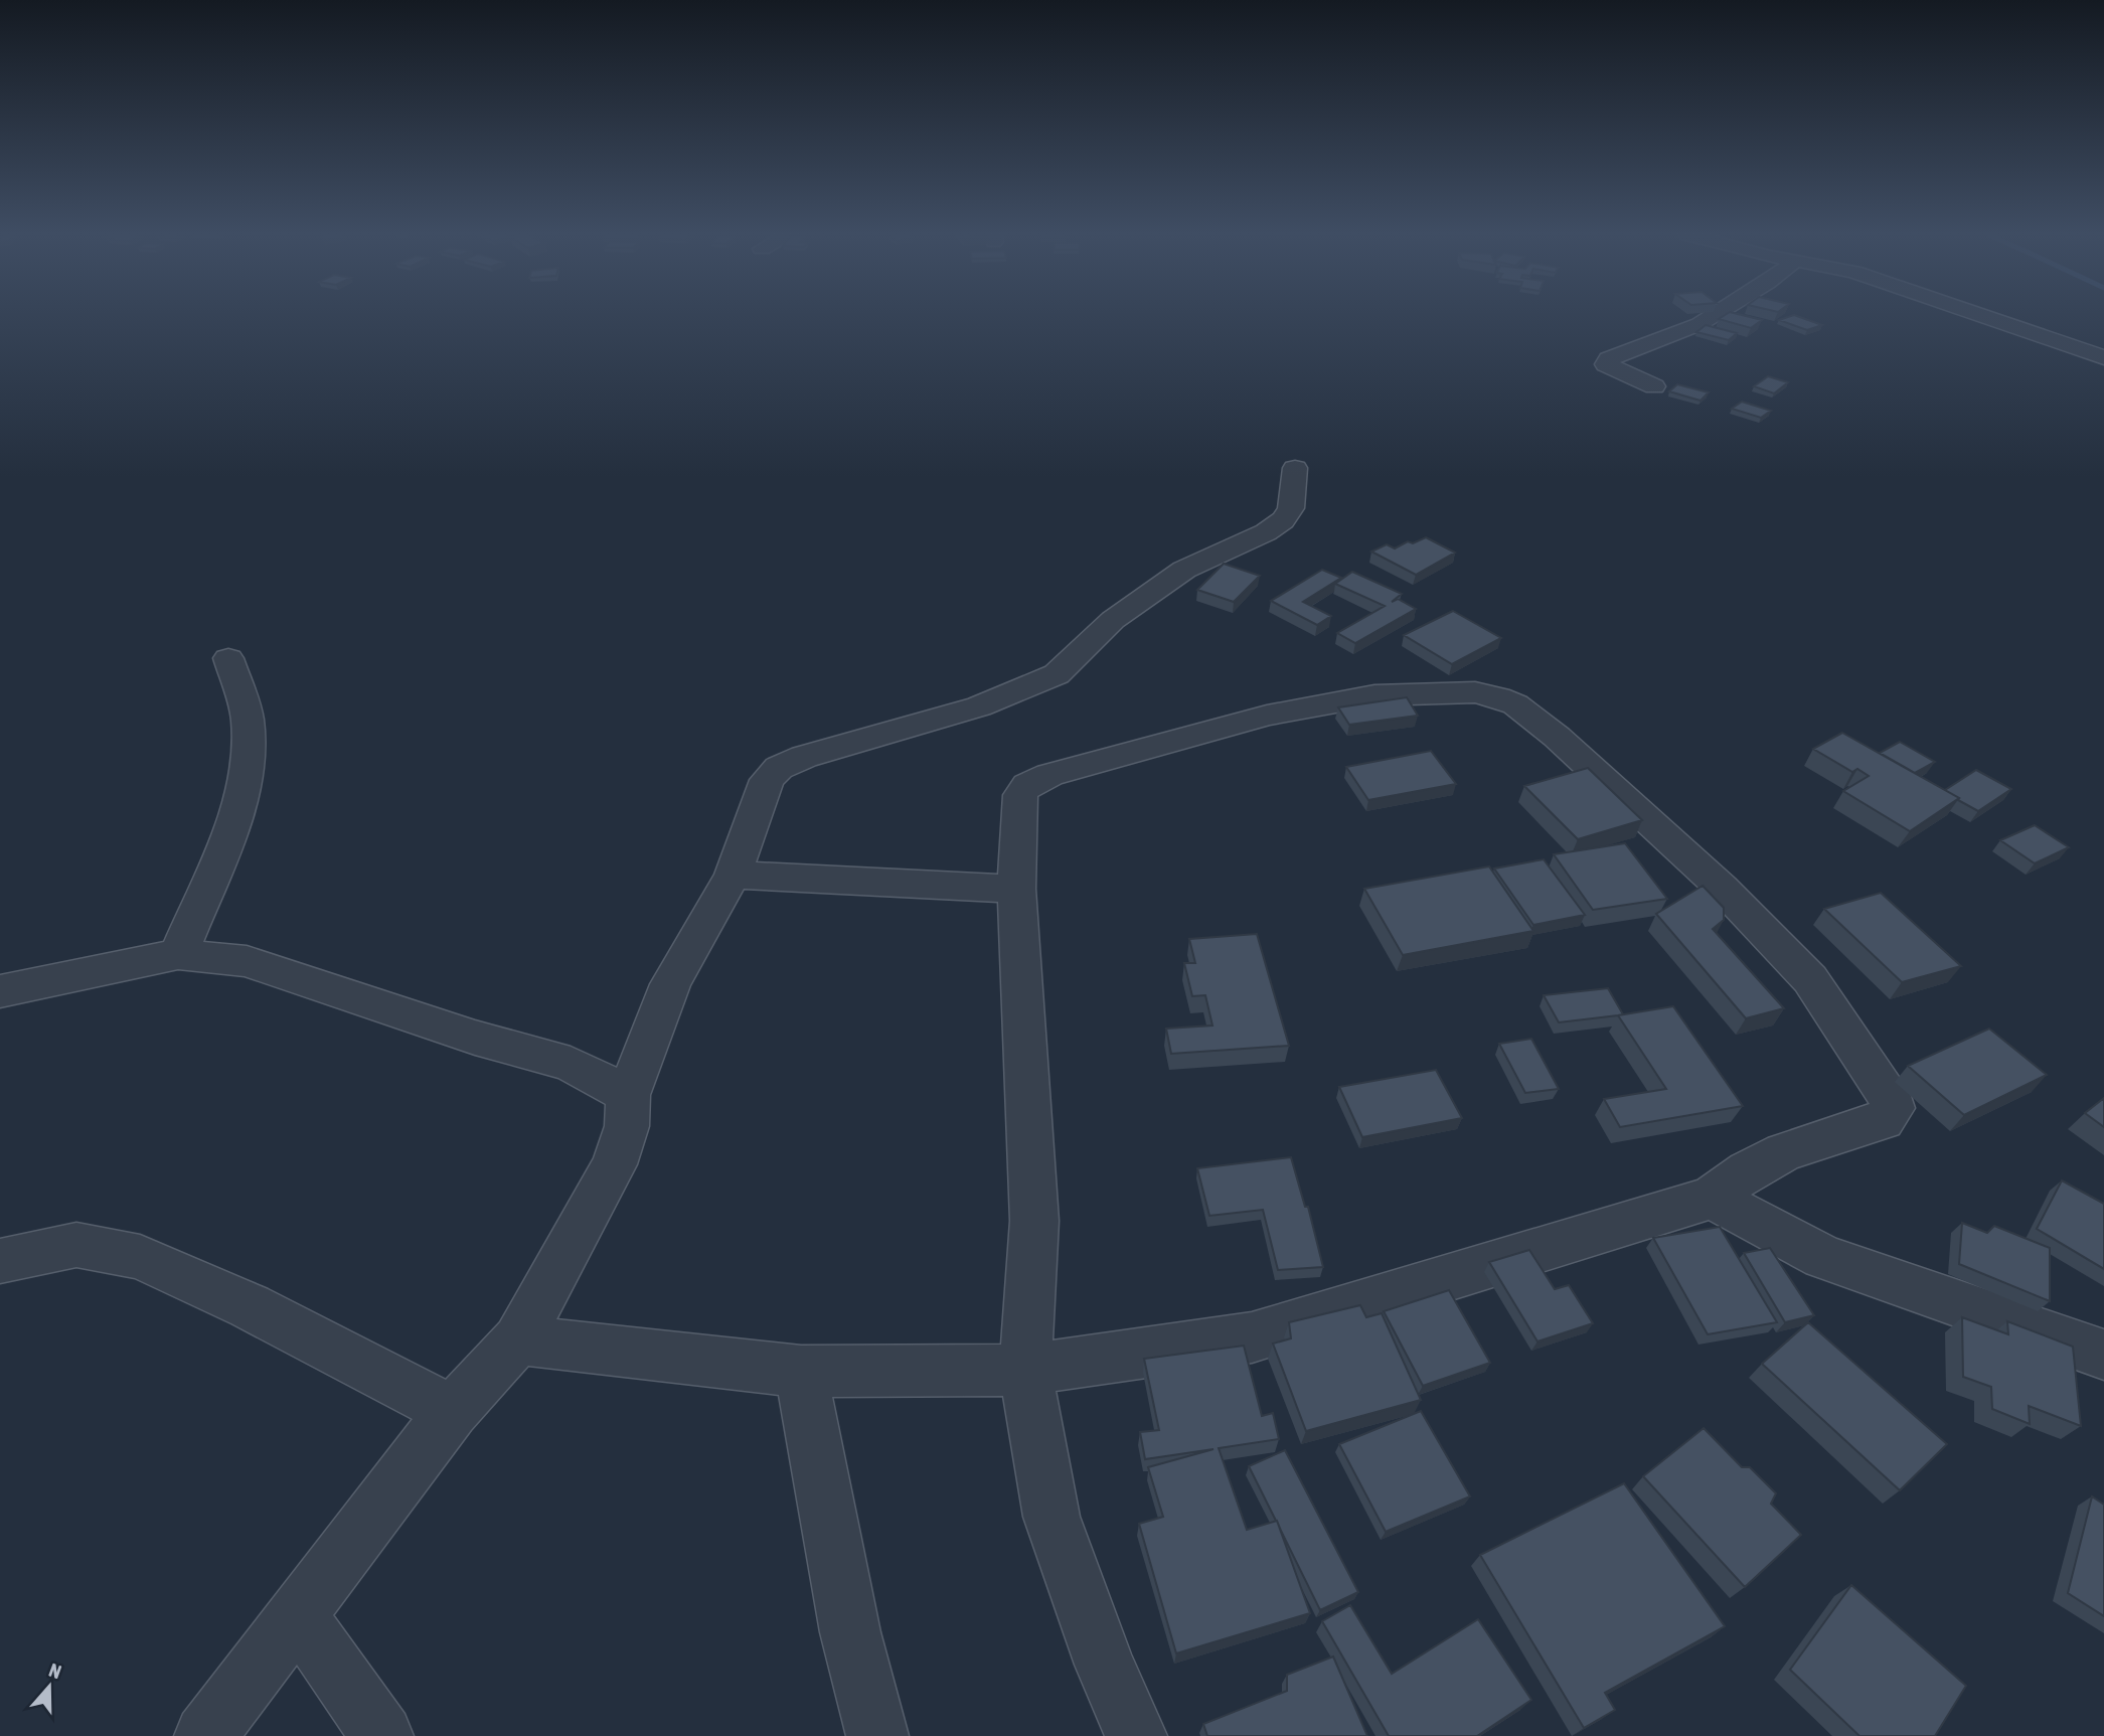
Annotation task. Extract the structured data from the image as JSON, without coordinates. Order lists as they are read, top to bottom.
{
  "north": "top"
}
